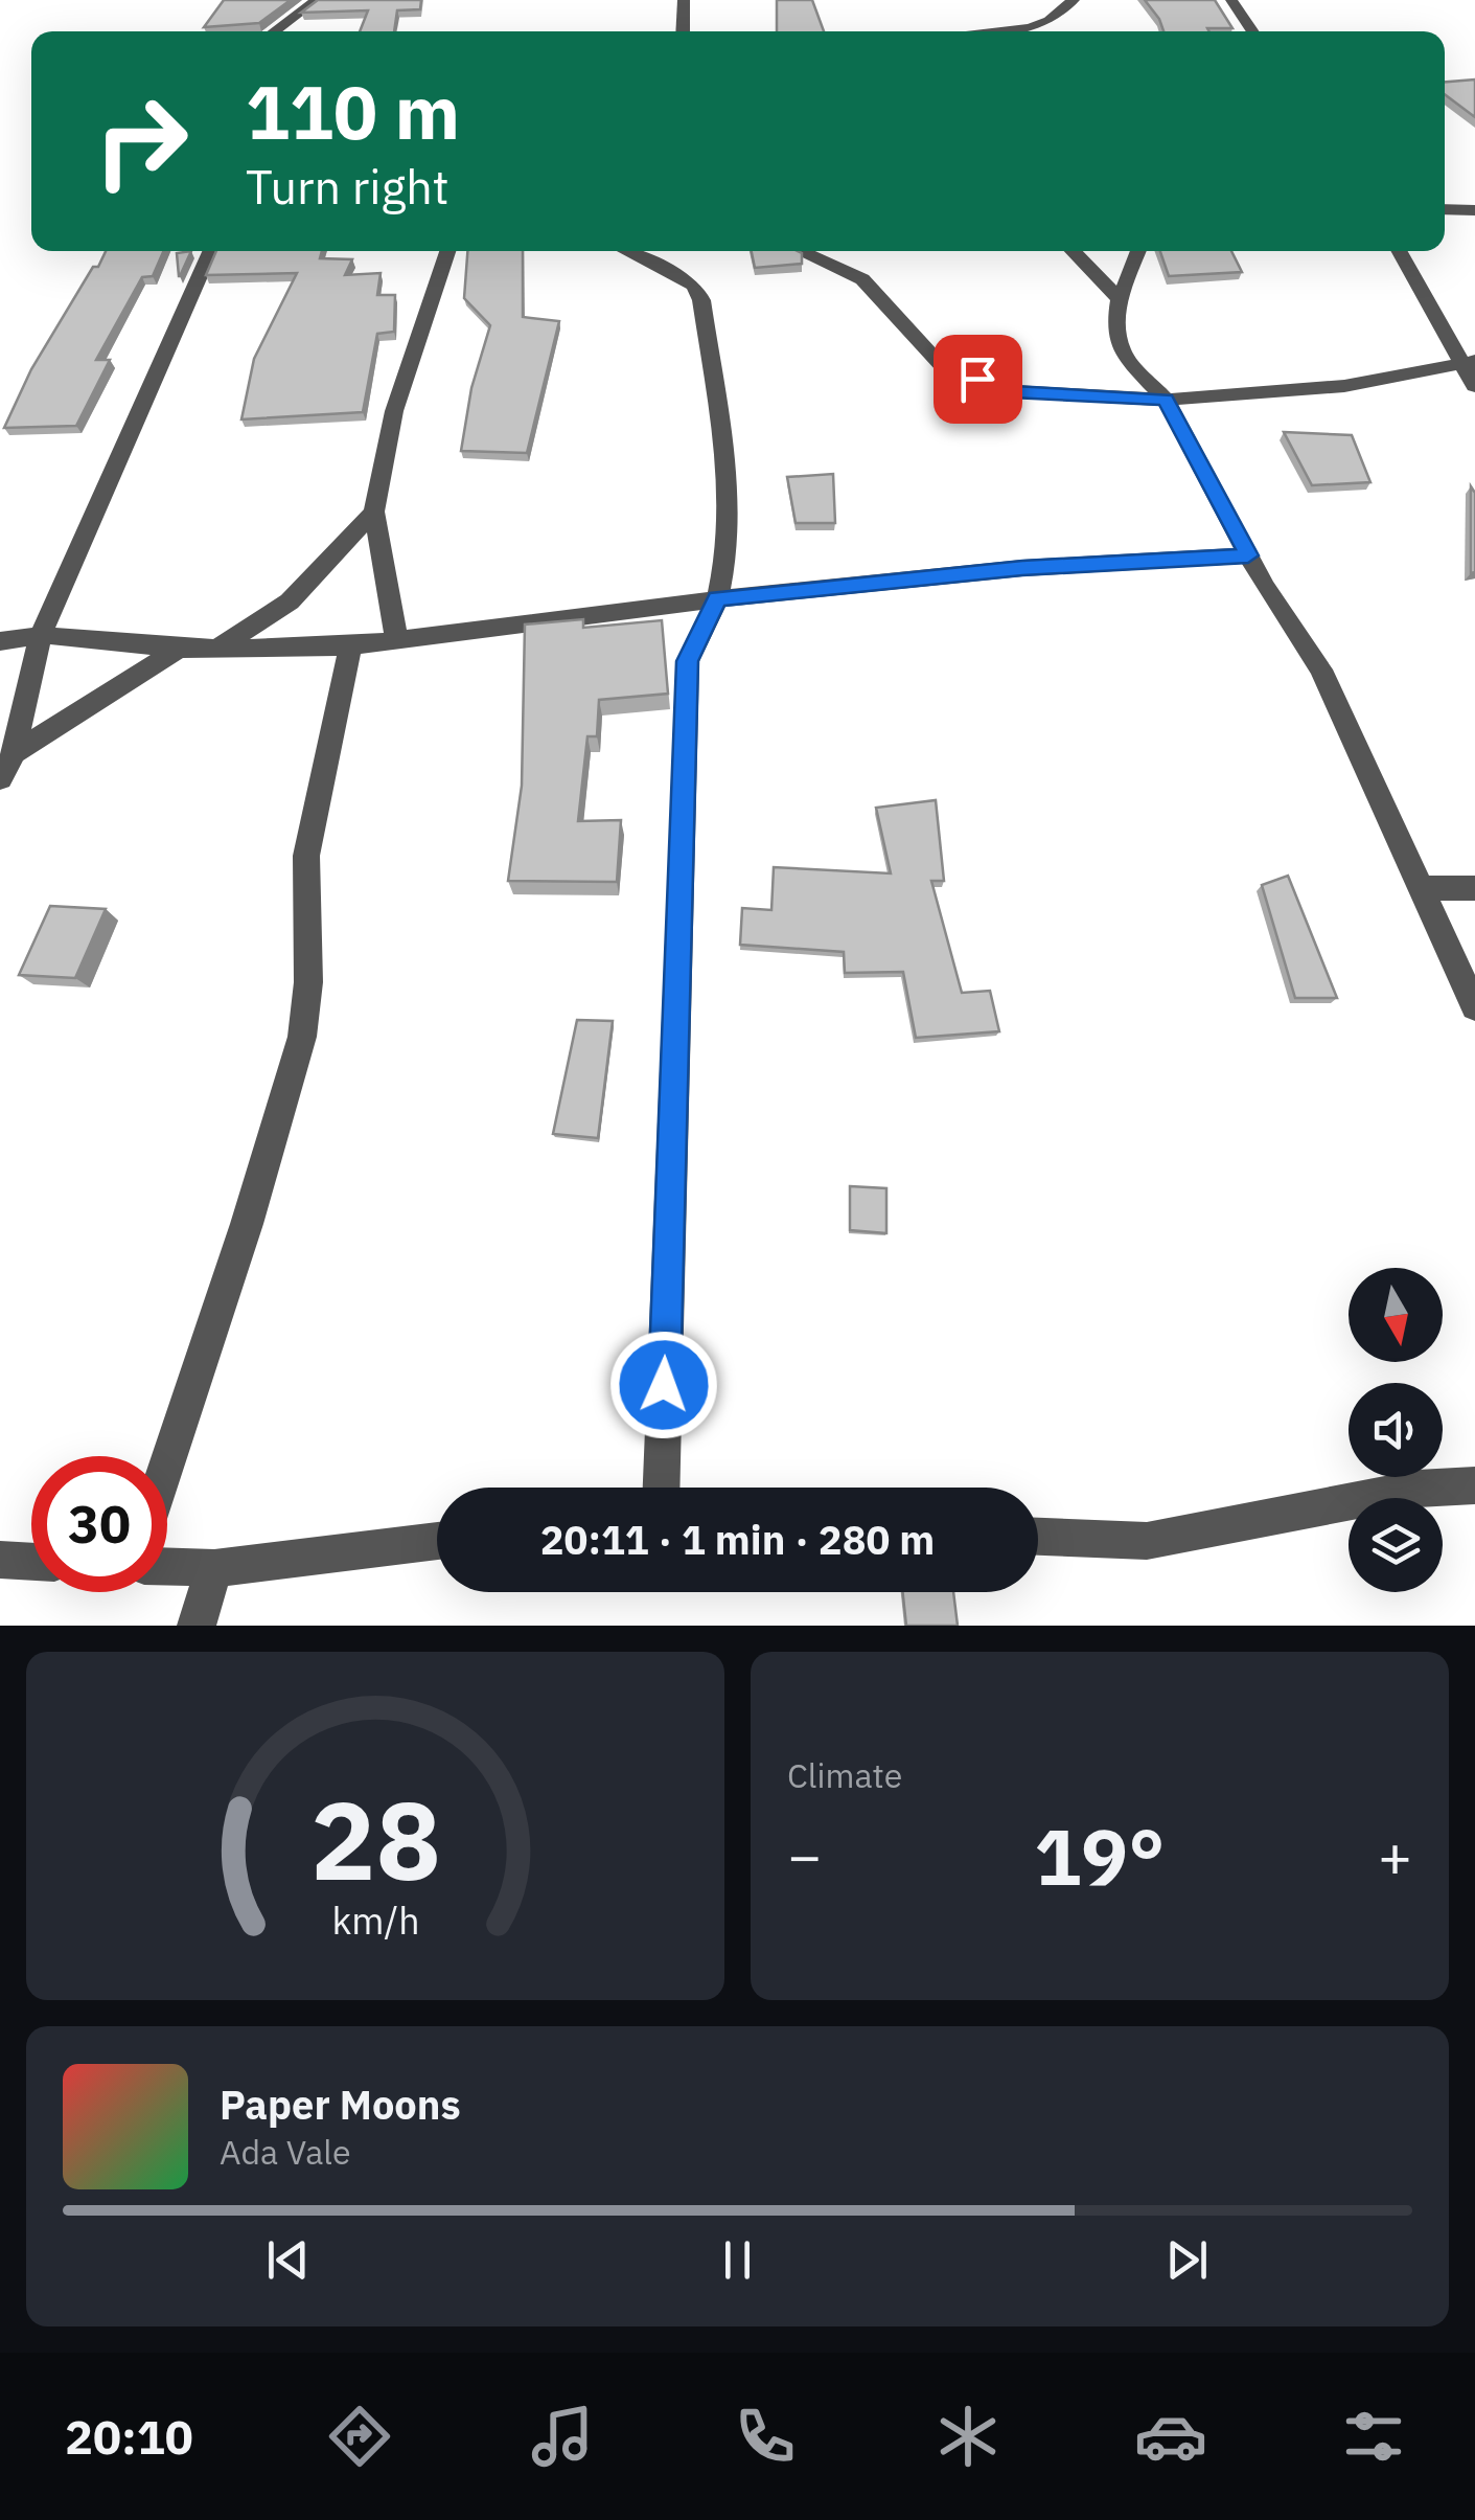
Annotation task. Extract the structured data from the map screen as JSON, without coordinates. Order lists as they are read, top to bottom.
{
  "north": "bottom",
  "page": {
    "turn": ["110 m", "Turn right"],
    "limit": "30",
    "trip": "20:11 · 1 min · 280 m",
    "tile": "Climate",
    "heat": ["−", "19°", "+"],
    "song": ["Paper Moons", "Ada Vale"],
    "tabs": "20:10",
    "gauge": ["28", "km/h"]
  }
}
